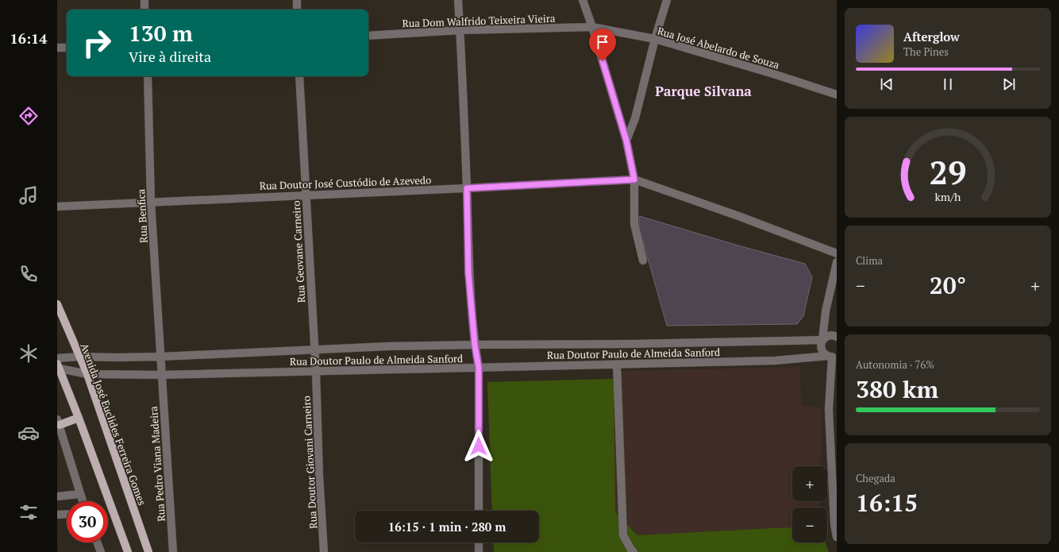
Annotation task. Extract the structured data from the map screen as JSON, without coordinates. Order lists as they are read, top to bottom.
{
  "streets": {
    "main road": ["Avenida José Euclides Ferreira Gomes"],
    "street": [
      "Rua Dom Walfrido Teixeira Vieira",
      "Rua José Abelardo de Souza",
      "Rua Doutor José Custódio de Azevedo",
      "Rua Benfica",
      "Rua Geovane Carneiro",
      "Rua Doutor Paulo de Almeida Sanford",
      "Rua Doutor Giovani Carneiro",
      "Rua Pedro Viana Madeira"
    ]
  },
  "crossings": [
    ["Rua Dom Walfrido Teixeira Vieira", "Rua José Abelardo de Souza"],
    ["Rua Doutor José Custódio de Azevedo", "Rua Benfica"],
    ["Rua Doutor José Custódio de Azevedo", "Rua Geovane Carneiro"],
    ["Rua Benfica", "Rua Doutor Paulo de Almeida Sanford"],
    ["Rua Benfica", "Rua Pedro Viana Madeira"],
    ["Rua Geovane Carneiro", "Rua Doutor Paulo de Almeida Sanford"],
    ["Rua Geovane Carneiro", "Rua Doutor Giovani Carneiro"],
    ["Rua Doutor Paulo de Almeida Sanford", "Avenida José Euclides Ferreira Gomes"],
    ["Rua Doutor Paulo de Almeida Sanford", "Rua Doutor Giovani Carneiro"],
    ["Rua Doutor Paulo de Almeida Sanford", "Rua Pedro Viana Madeira"]
  ],
  "districts": ["Parque Silvana"],
  "page": {
    "tabs": "16:14",
    "turn": ["130 m", "Vire à direita"],
    "song": ["Afterglow", "The Pines"],
    "tile": [
      "Clima",
      ["Autonomia · 76%", "380 km"],
      ["Chegada", "16:15"]
    ],
    "heat": ["−", "20°", "+"],
    "map_buttons": ["+", "−"],
    "limit": "30",
    "trip": "16:15 · 1 min · 280 m",
    "gauge": ["29", "km/h"]
  }
}
